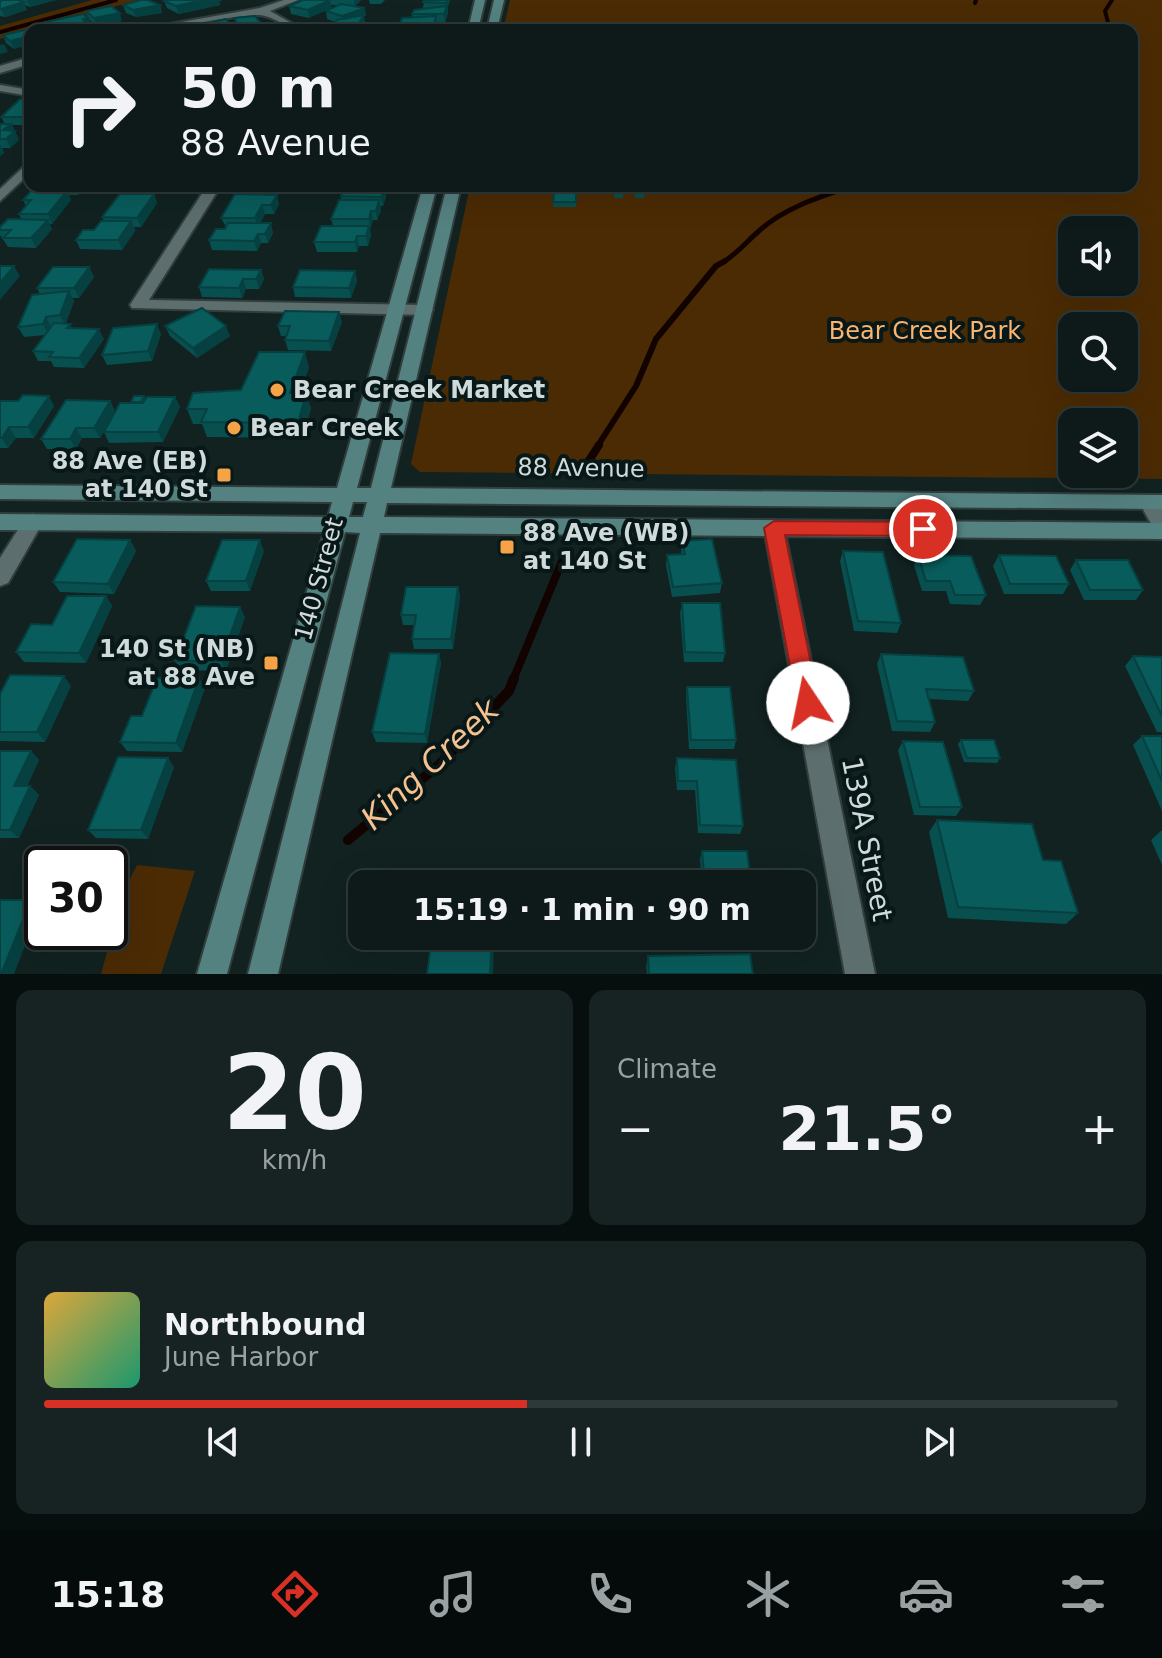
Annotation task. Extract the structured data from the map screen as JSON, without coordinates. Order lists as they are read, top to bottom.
{
  "streets": {
    "main road": ["88 Avenue", "140 Street"],
    "street": ["139A Street"]
  },
  "crossings": [
    ["88 Avenue", "140 Street"]
  ],
  "water": ["King Creek"],
  "parks": ["Bear Creek Park"],
  "places": {
    "other": ["Bear Creek Market", "Bear Creek"],
    "transit": ["88 Ave (EB) at 140 St", "88 Ave (WB) at 140 St", "140 St (NB) at 88 Ave"]
  },
  "page": {
    "turn": ["50 m", "88 Avenue"],
    "limit": "30",
    "trip": "15:19 · 1 min · 90 m",
    "tile": [
      ["20", "km/h"],
      "Climate"
    ],
    "heat": ["−", "21.5°", "+"],
    "song": ["Northbound", "June Harbor"],
    "tabs": "15:18"
  }
}
